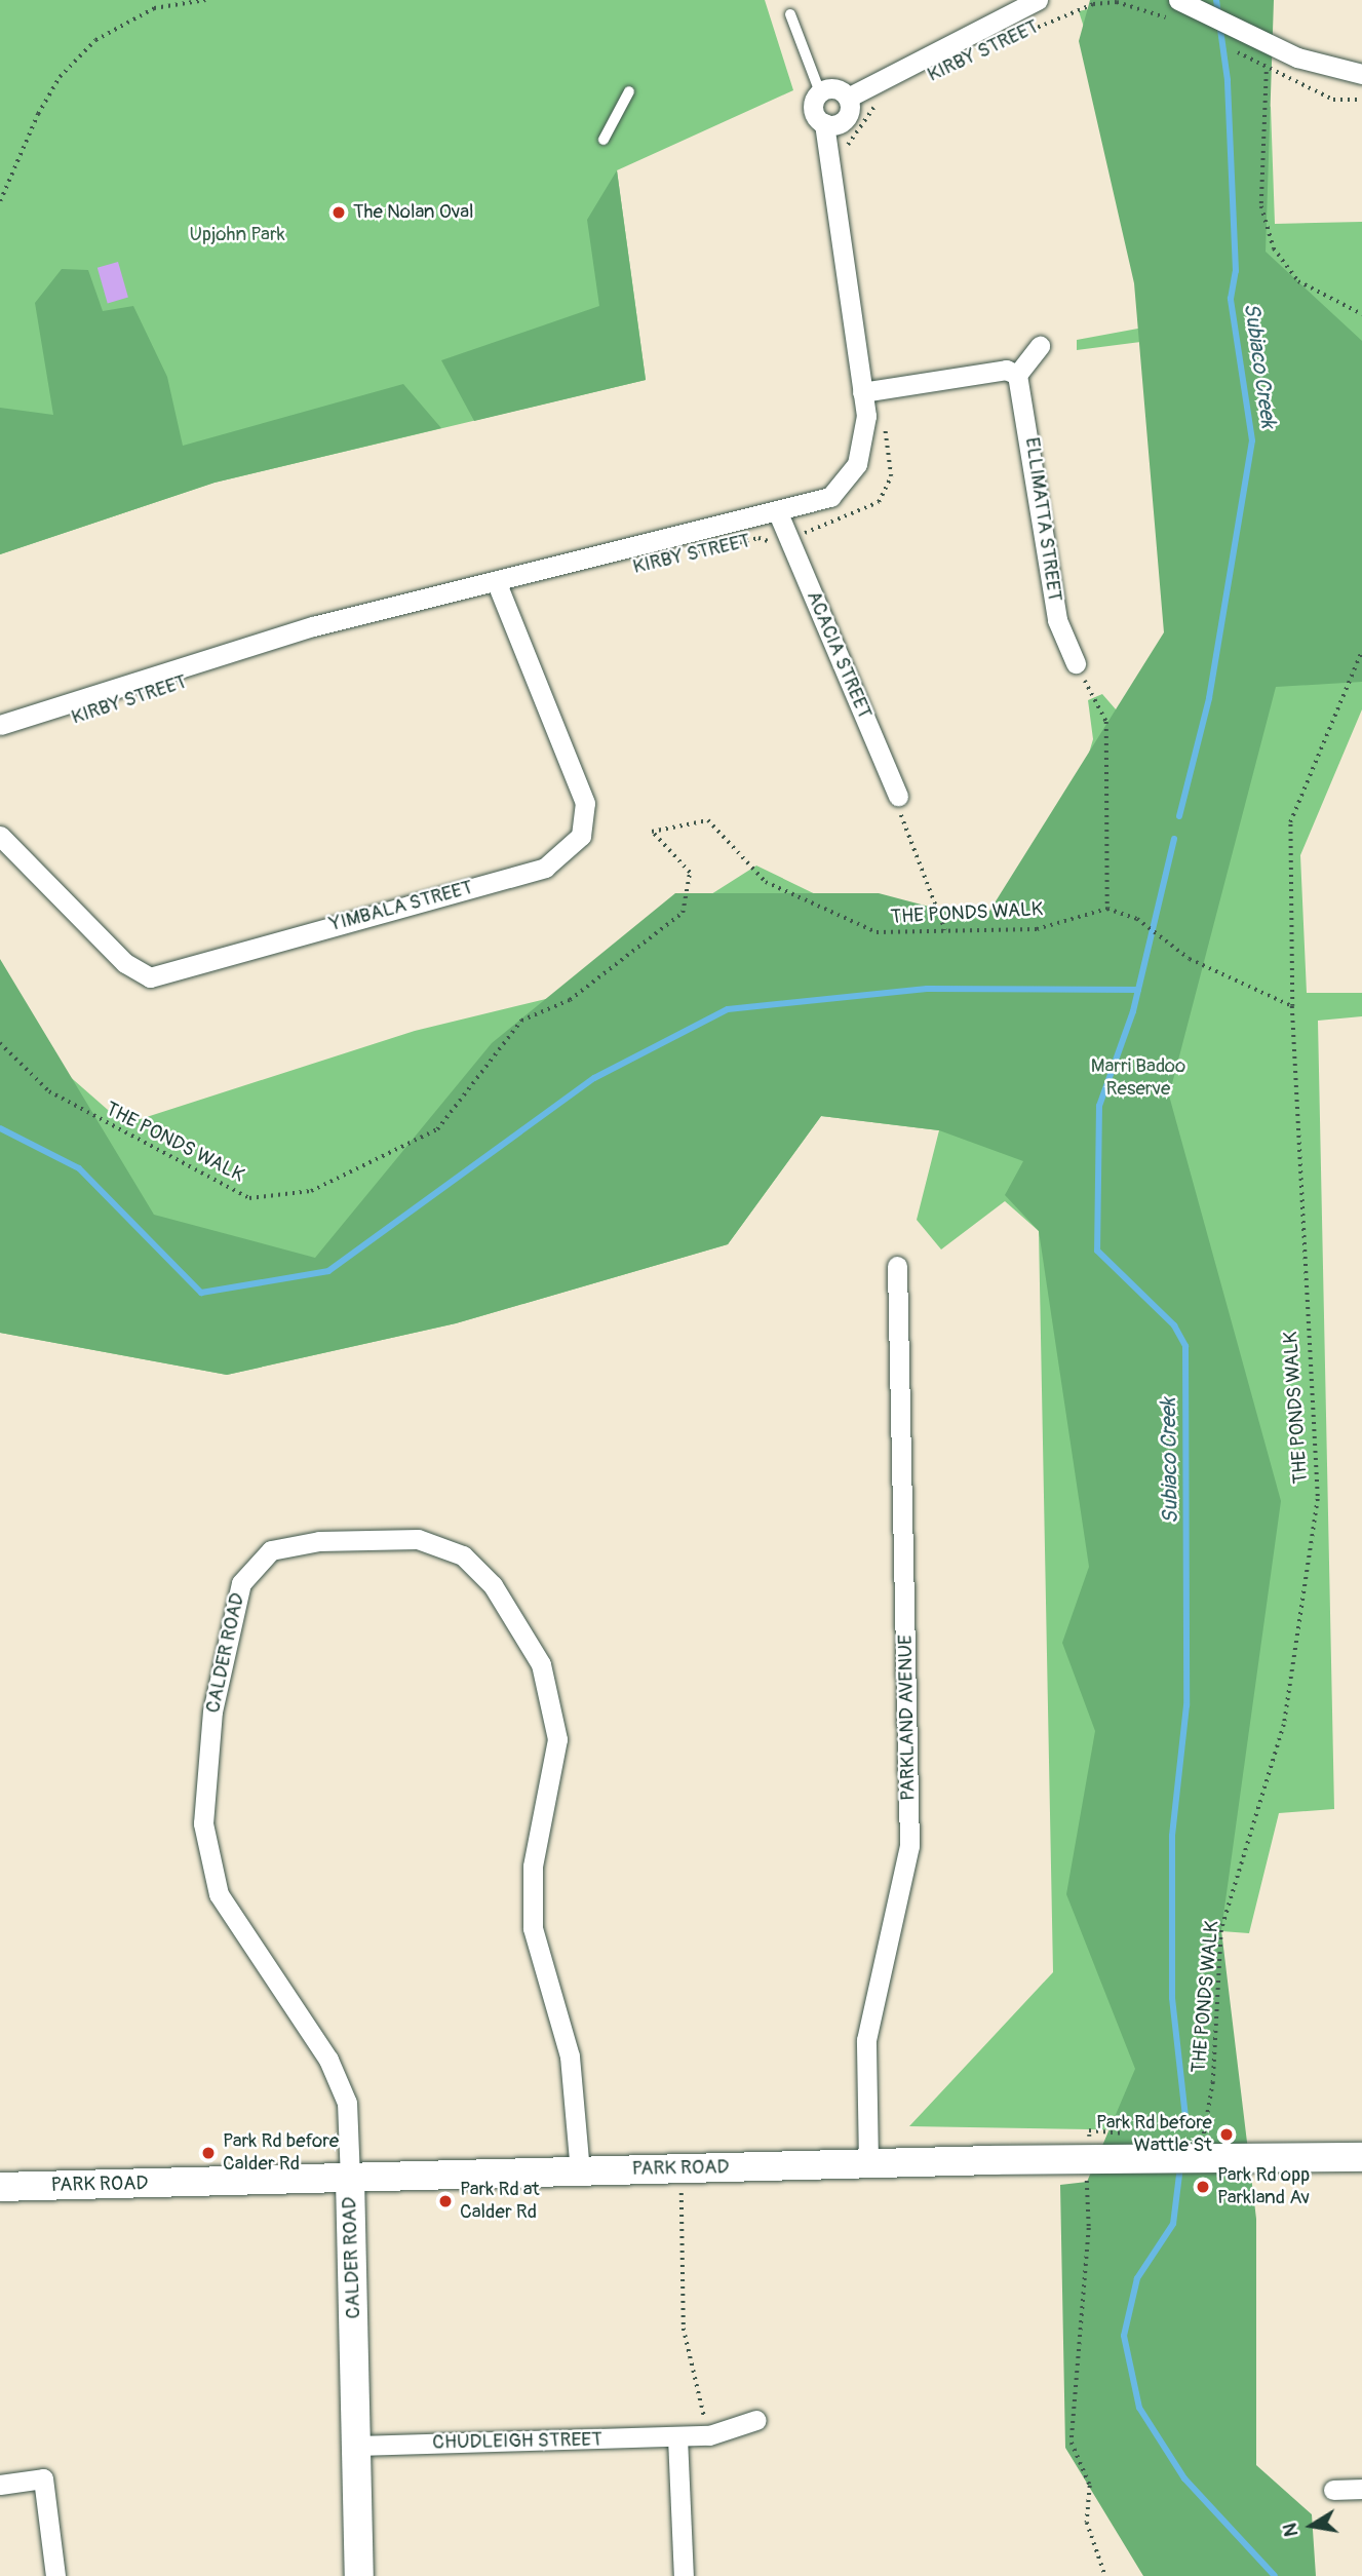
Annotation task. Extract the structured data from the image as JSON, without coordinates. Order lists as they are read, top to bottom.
{
  "streets": {
    "street": [
      "KIRBY STREET",
      "ELLIMATTA STREET",
      "ACACIA STREET",
      "YIMBALA STREET",
      "CALDER ROAD",
      "PARKLAND AVENUE",
      "PARK ROAD",
      "CHUDLEIGH STREET"
    ],
    "path": ["THE PONDS WALK"]
  },
  "crossings": [
    ["KIRBY STREET", "ACACIA STREET"],
    ["KIRBY STREET", "YIMBALA STREET"],
    ["CALDER ROAD", "PARK ROAD"],
    ["CALDER ROAD", "CHUDLEIGH STREET"],
    ["PARKLAND AVENUE", "PARK ROAD"]
  ],
  "water": ["Subiaco Creek"],
  "parks": ["Upjohn Park", "Marri Badoo Reserve"],
  "places": [
    "The Nolan Oval",
    "Park Rd before Wattle St",
    "Park Rd before Calder Rd",
    "Park Rd opp Parkland Av",
    "Park Rd at Calder Rd"
  ],
  "north": "left"
}
